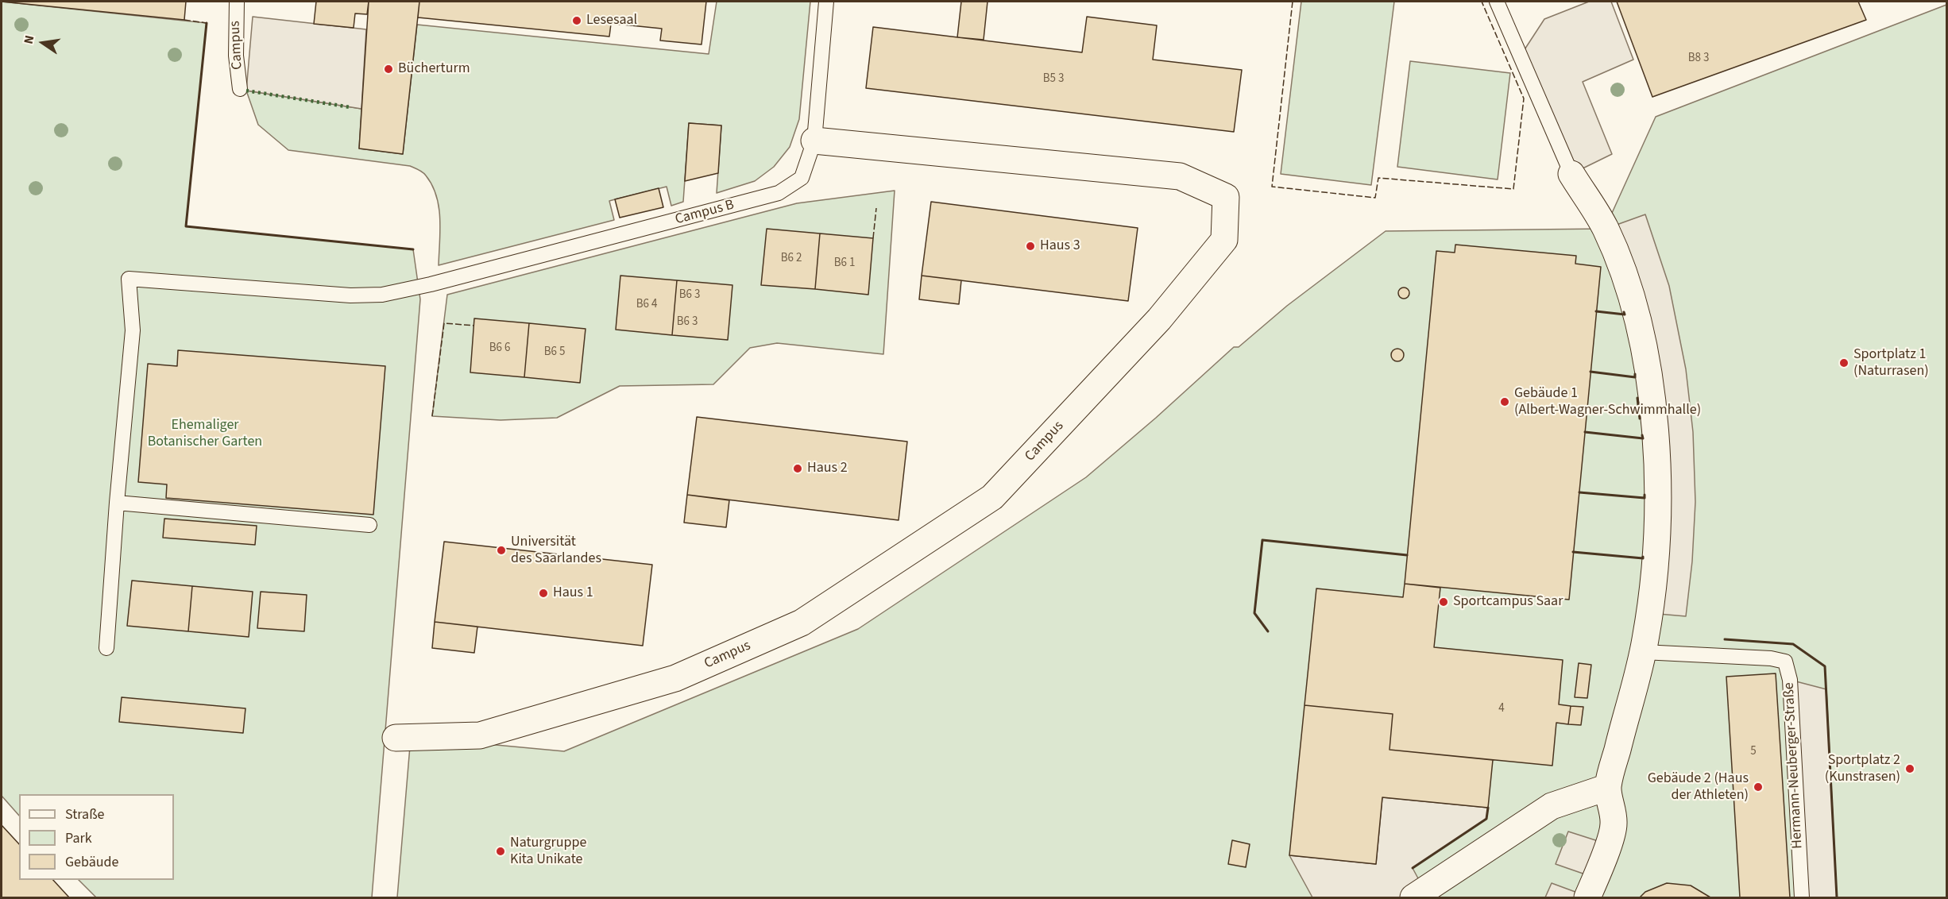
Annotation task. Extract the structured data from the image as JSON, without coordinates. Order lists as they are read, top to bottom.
{
  "streets": {
    "street": ["Campus"],
    "lane": ["Campus B", "Hermann-Neuberger-Straße"]
  },
  "crossings": [
    ["Campus", "Campus B"]
  ],
  "parks": ["Ehemaliger Botanischer Garten"],
  "places": [
    "Lesesaal",
    "Bücherturm",
    "Haus 3",
    "Sportplatz 1 (Naturrasen)",
    "Gebäude 1 (Albert-Wagner-Schwimmhalle)",
    "Haus 2",
    "Universität des Saarlandes",
    "Haus 1",
    "Sportcampus Saar",
    "Sportplatz 2 (Kunstrasen)",
    "Gebäude 2 (Haus der Athleten)",
    "Naturgruppe Kita Unikate"
  ],
  "house_numbers": [
    "B8 3",
    "B5 3",
    "B6 2",
    "B6 1",
    "B6 3",
    "B6 4",
    "B6 3",
    "B6 6",
    "B6 5",
    "4",
    "5"
  ],
  "legend": ["Straße", "Park", "Gebäude"],
  "north": "left"
}
